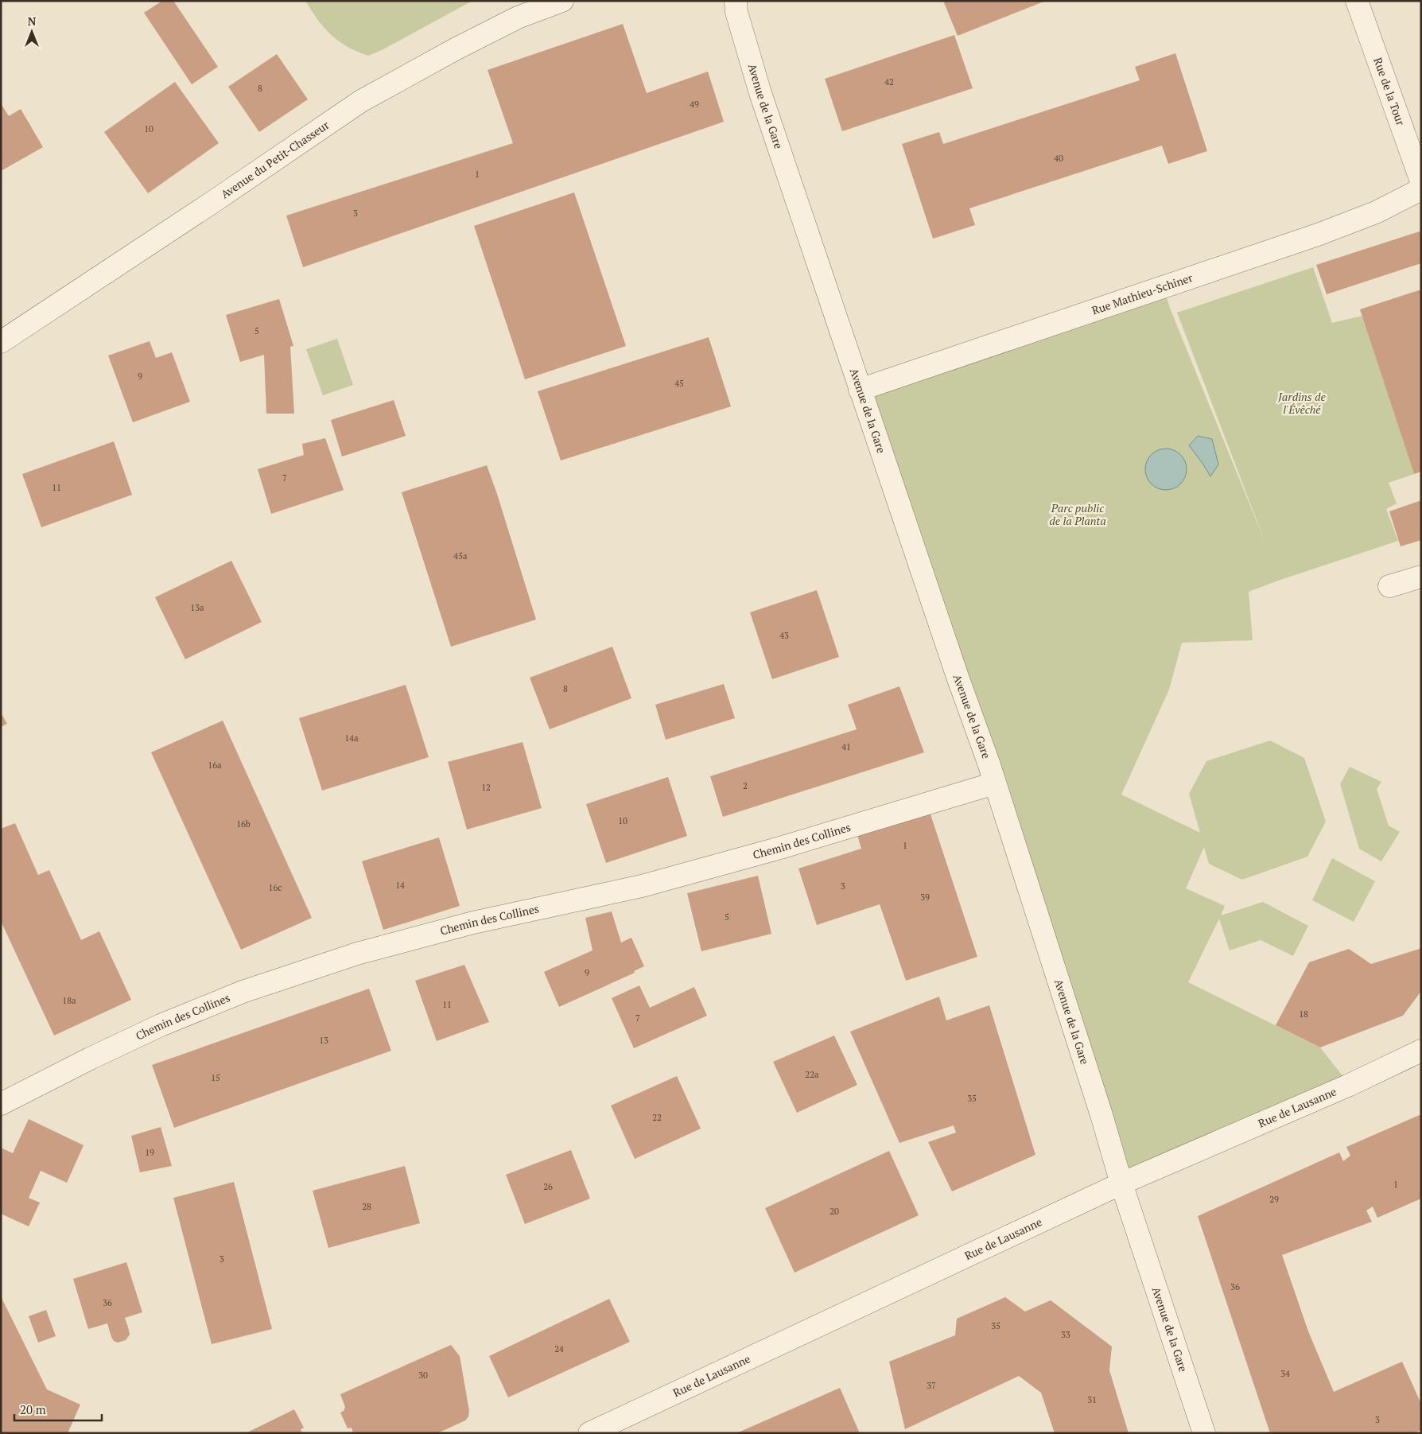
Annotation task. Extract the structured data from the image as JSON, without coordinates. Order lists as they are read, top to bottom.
{
  "streets": {
    "street": [
      "Rue de la Tour",
      "Avenue de la Gare",
      "Avenue du Petit-Chasseur",
      "Rue Mathieu-Schiner",
      "Chemin des Collines",
      "Rue de Lausanne"
    ]
  },
  "crossings": [
    ["Avenue de la Gare", "Rue Mathieu-Schiner"],
    ["Avenue de la Gare", "Chemin des Collines"],
    ["Avenue de la Gare", "Rue de Lausanne"]
  ],
  "parks": ["Jardins de l'Évêché", "Parc public de la Planta"],
  "house_numbers": [
    "42",
    "8",
    "49",
    "10",
    "40",
    "1",
    "3",
    "5",
    "9",
    "45",
    "7",
    "11",
    "45a",
    "13a",
    "43",
    "8",
    "14a",
    "41",
    "16a",
    "2",
    "12",
    "10",
    "16b",
    "1",
    "14",
    "3",
    "16c",
    "39",
    "5",
    "9",
    "18a",
    "11",
    "18",
    "7",
    "13",
    "22a",
    "15",
    "35",
    "22",
    "19",
    "1",
    "26",
    "29",
    "28",
    "20",
    "3",
    "36",
    "36",
    "35",
    "33",
    "24",
    "34",
    "30",
    "37",
    "31",
    "3"
  ],
  "scale_bar": "20 m",
  "north": "top"
}
